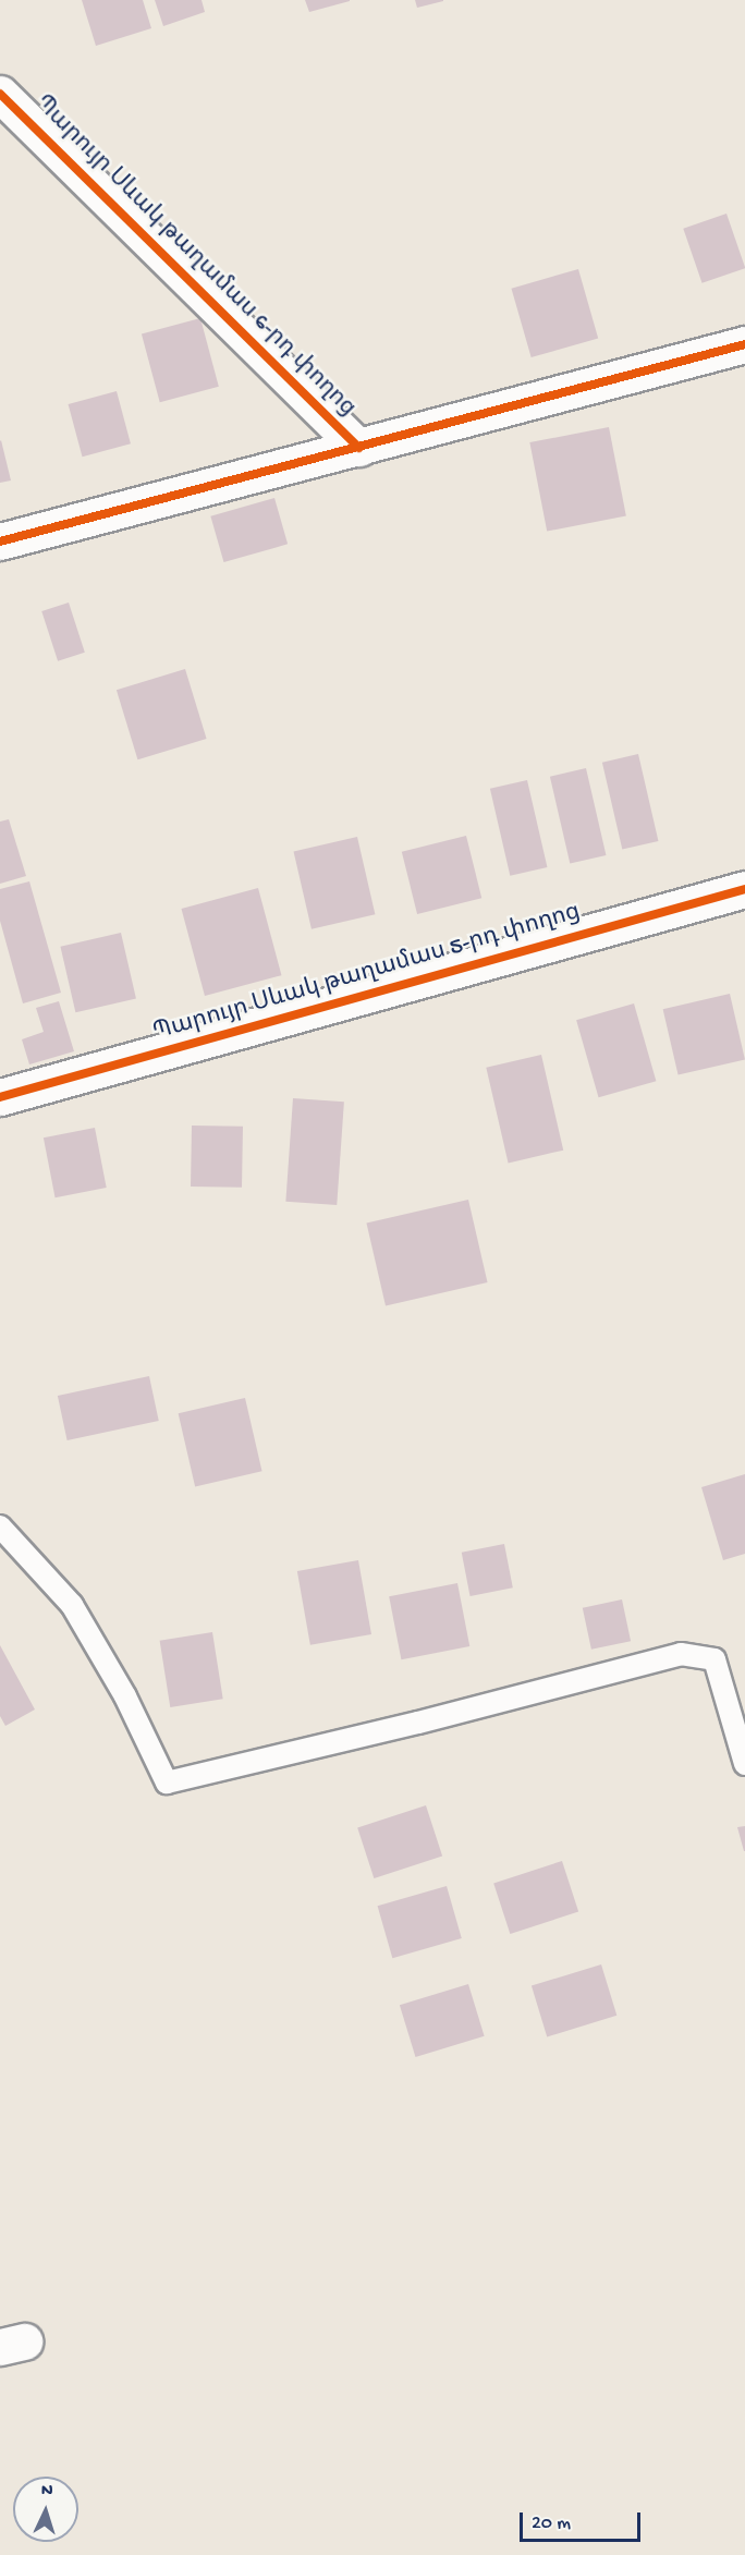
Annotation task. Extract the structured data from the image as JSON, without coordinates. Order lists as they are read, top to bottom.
{
  "streets": {
    "street": ["Պարույր Սևակ թաղամաս 6-րդ փողոց", "Պարույր Սևակ թաղամաս 5-րդ փողոց"]
  },
  "scale_bar": "20 m",
  "north": "top"
}
